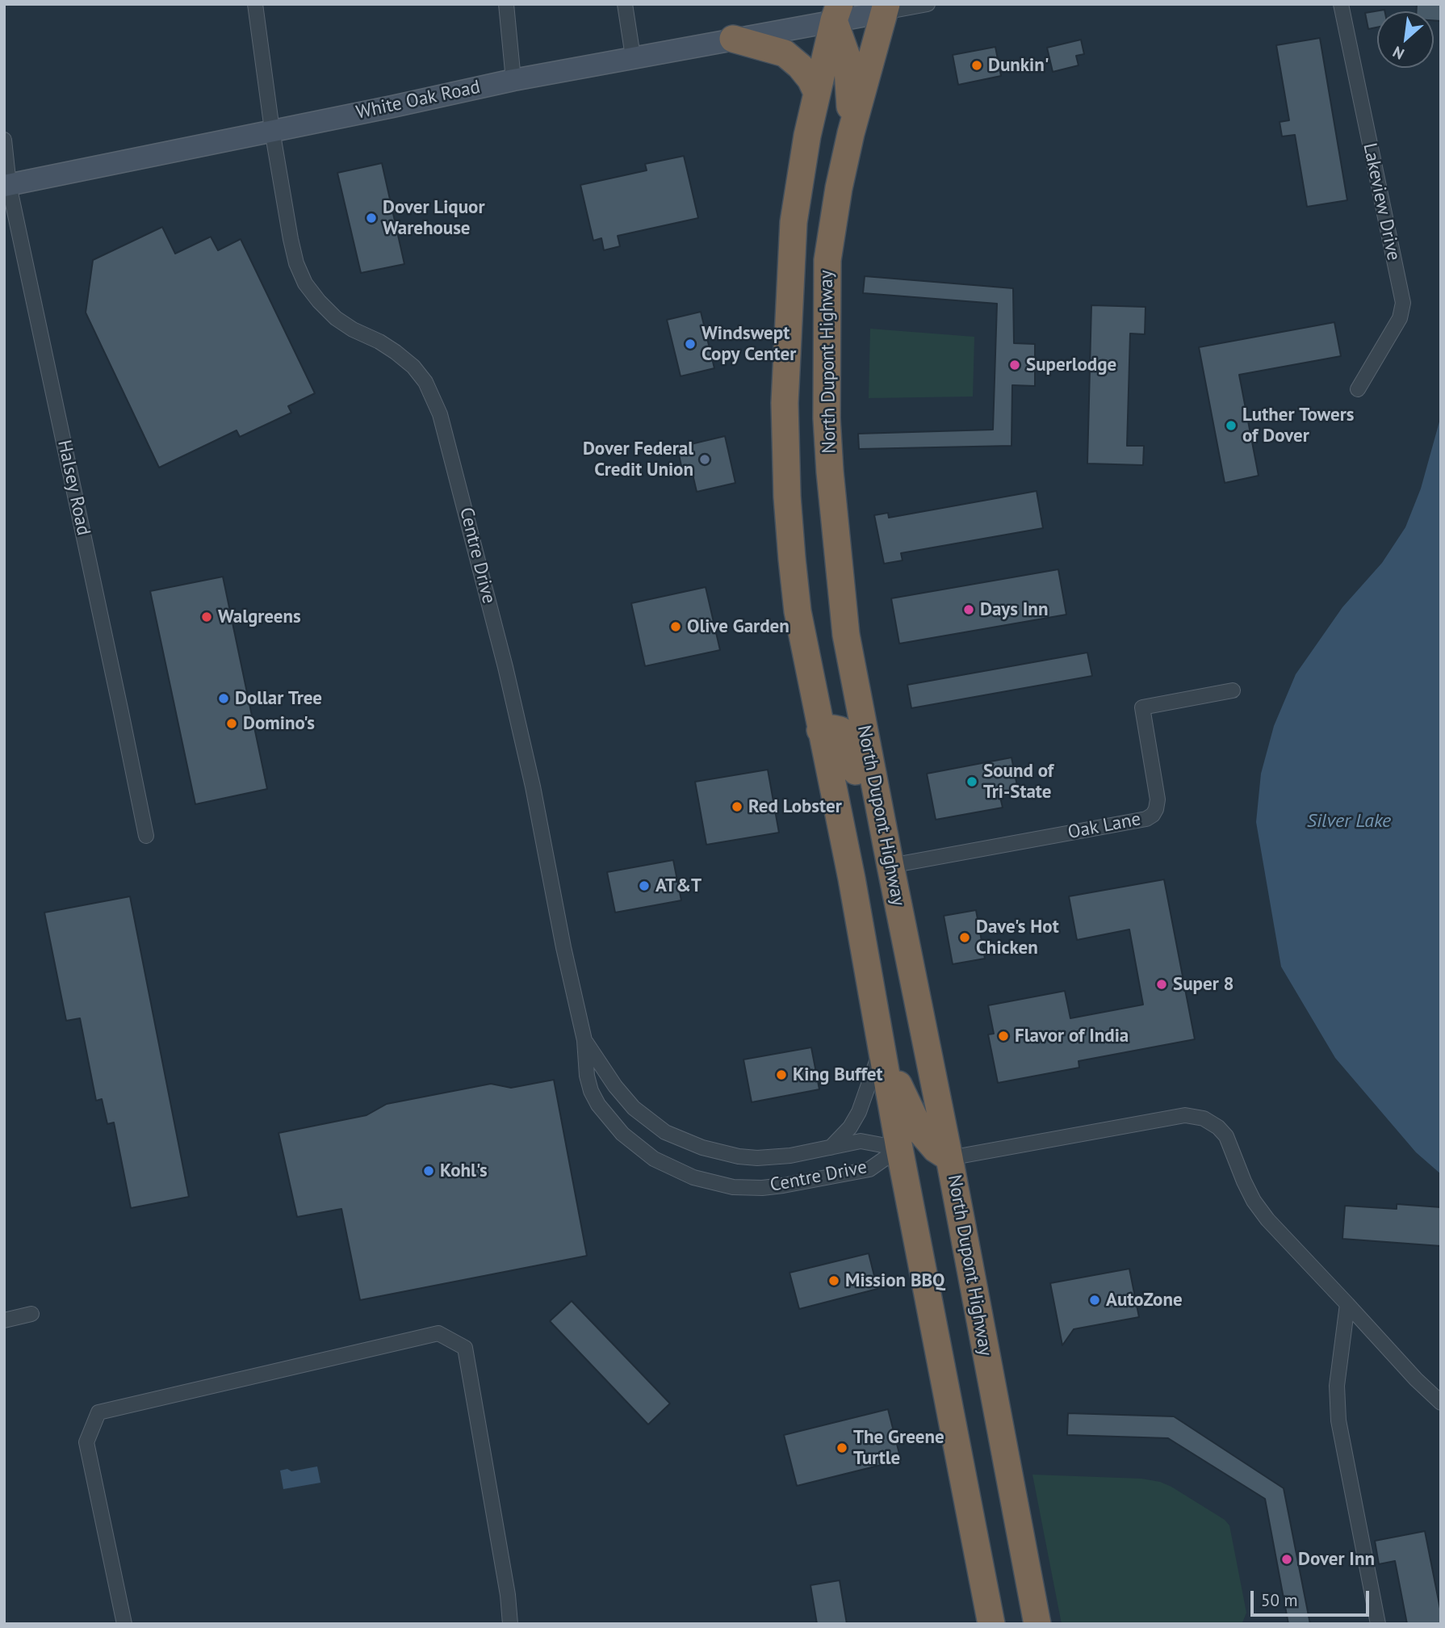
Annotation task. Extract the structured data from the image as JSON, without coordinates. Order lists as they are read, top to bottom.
{
  "streets": {
    "highway": ["North Dupont Highway"],
    "street": [
      "White Oak Road",
      "Lakeview Drive",
      "Halsey Road",
      "Centre Drive",
      "Oak Lane"
    ]
  },
  "crossings": [
    ["White Oak Road", "North Dupont Highway"],
    ["White Oak Road", "Halsey Road"],
    ["White Oak Road", "Centre Drive"],
    ["North Dupont Highway", "Centre Drive"],
    ["North Dupont Highway", "Oak Lane"]
  ],
  "water": ["Silver Lake"],
  "places": [
    "Dunkin'",
    "Dover Liquor Warehouse",
    "Windswept Copy Center",
    "Superlodge",
    "Luther Towers of Dover",
    "Dover Federal Credit Union",
    "Days Inn",
    "Walgreens",
    "Olive Garden",
    "Dollar Tree",
    "Domino's",
    "Sound of Tri-State",
    "Red Lobster",
    "AT&T",
    "Dave's Hot Chicken",
    "Super 8",
    "Flavor of India",
    "King Buffet",
    "Kohl's",
    "Mission BBQ",
    "AutoZone",
    "The Greene Turtle",
    "Dover Inn"
  ],
  "scale_bar": "50 m",
  "north": "bottom left"
}
